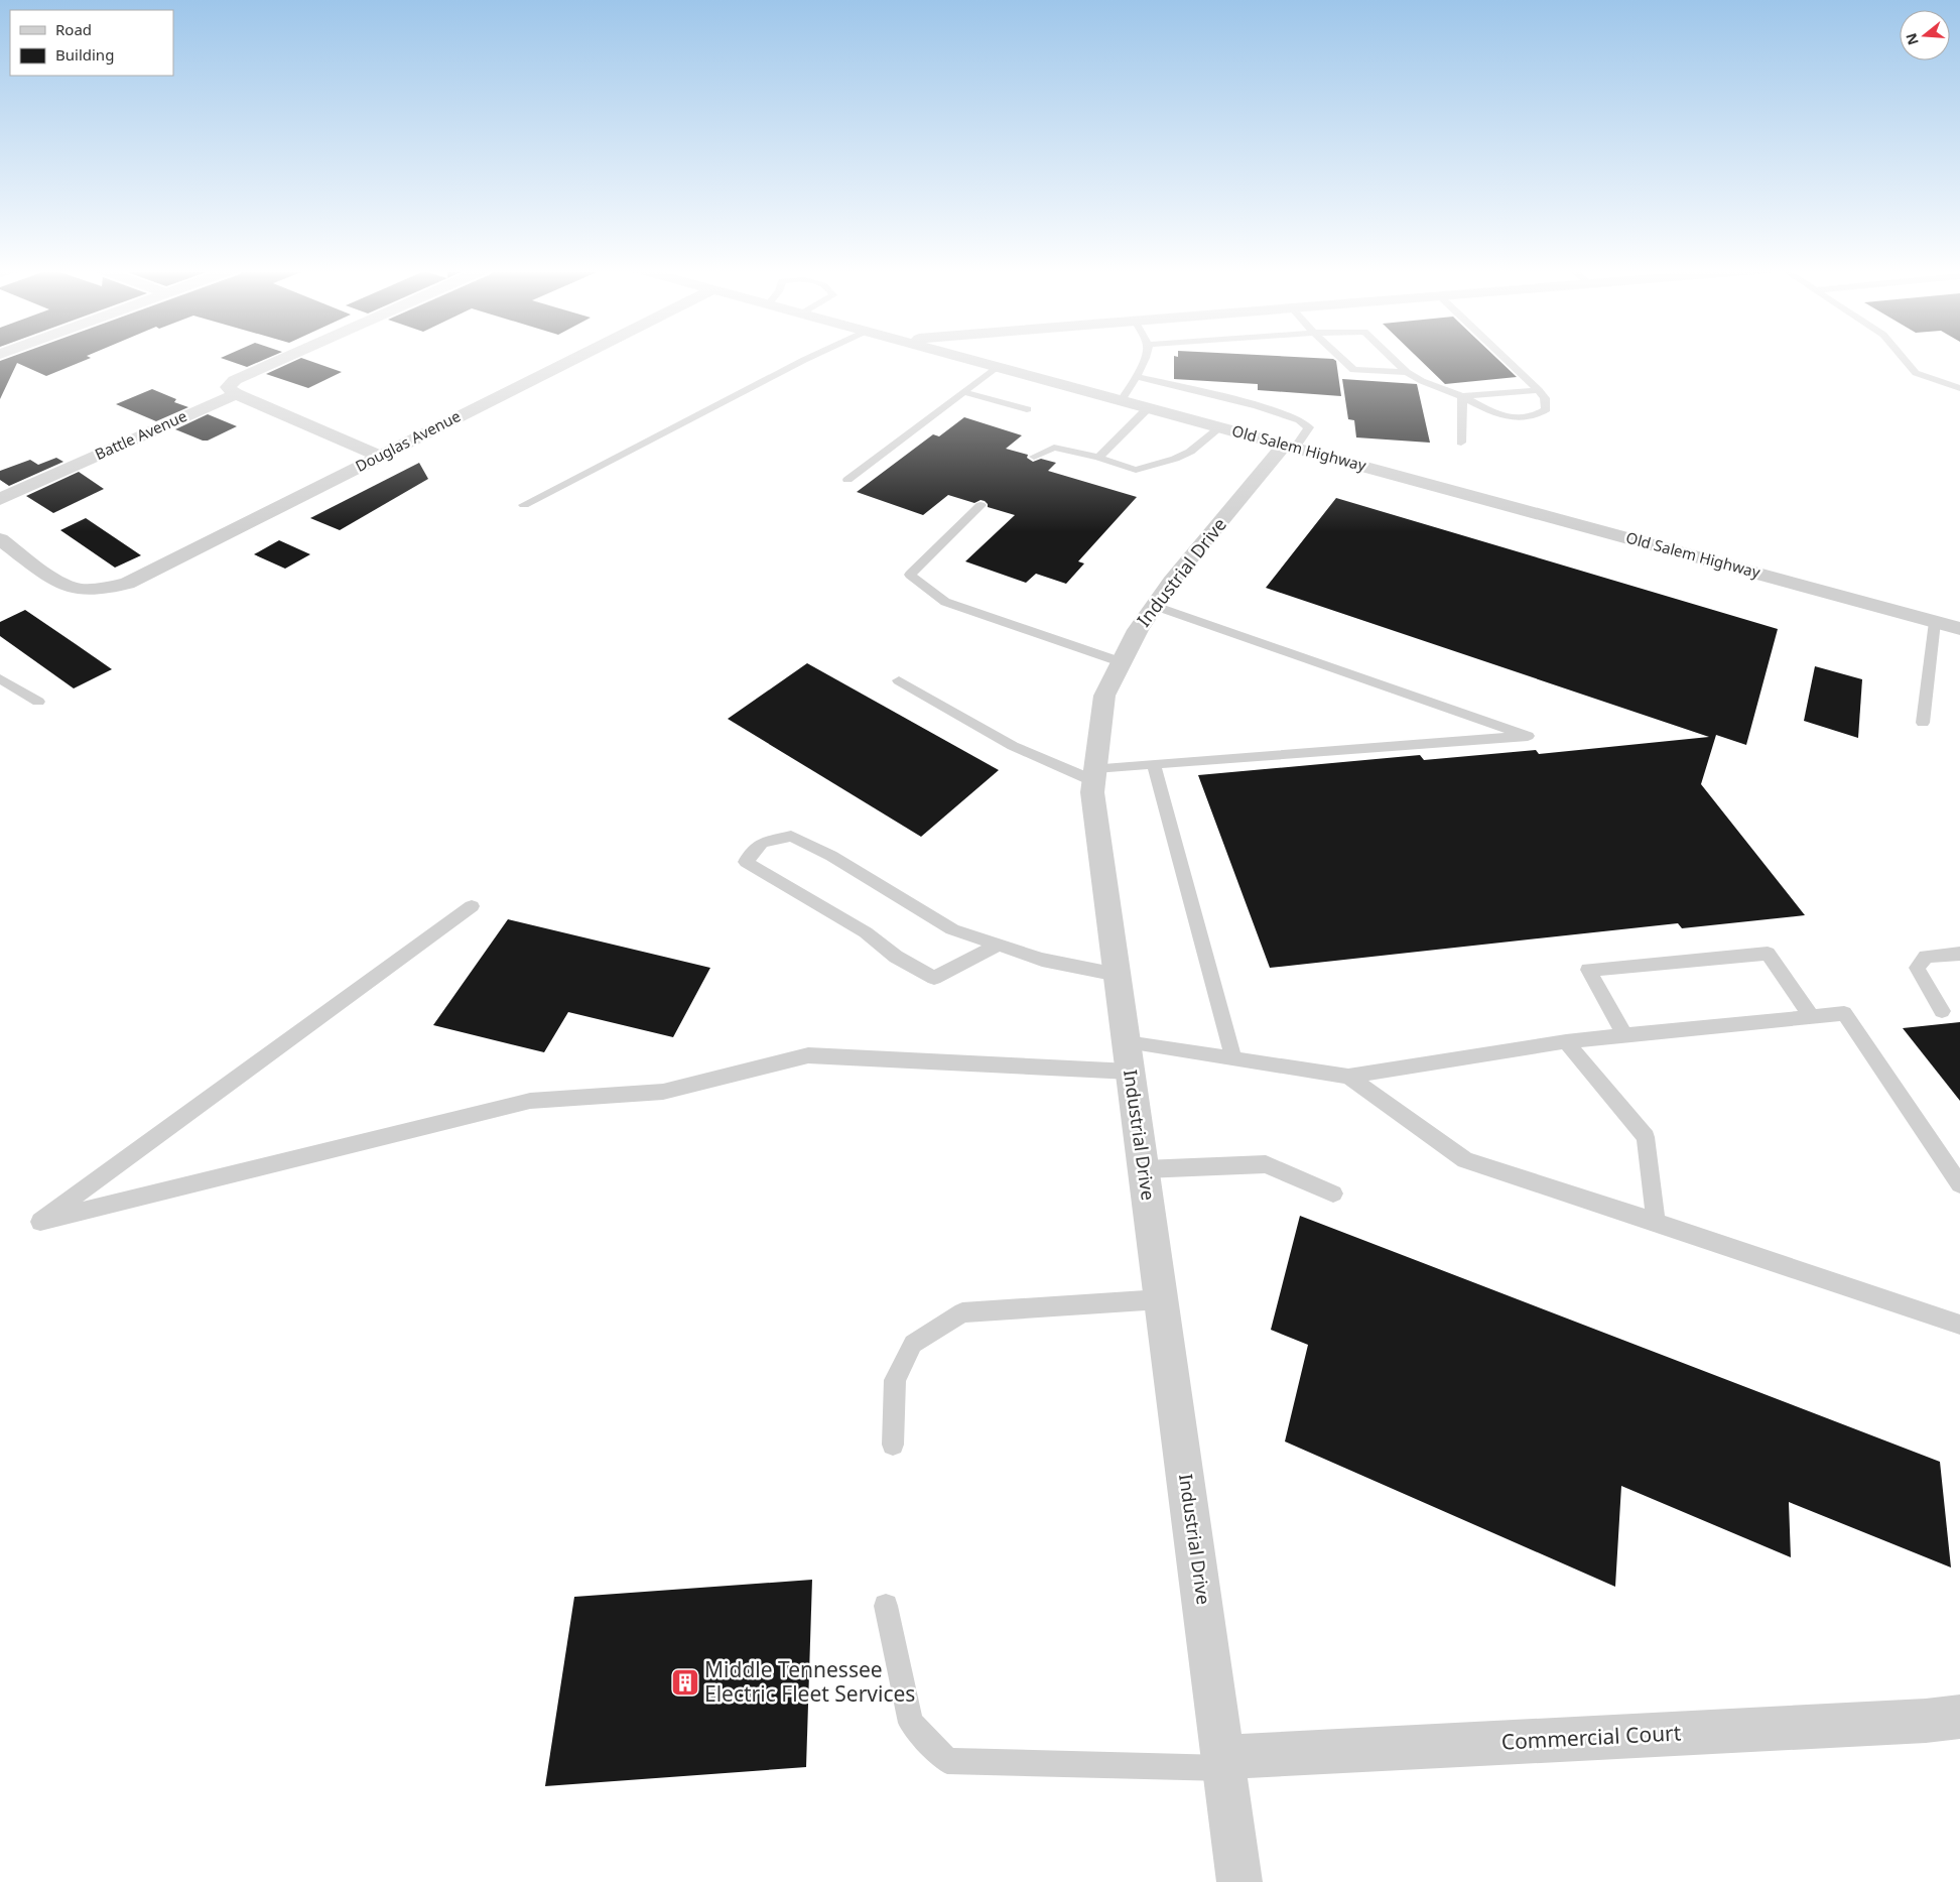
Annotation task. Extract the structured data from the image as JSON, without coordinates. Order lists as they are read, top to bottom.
{
  "streets": {
    "street": [
      "Battle Avenue",
      "Douglas Avenue",
      "Old Salem Highway",
      "Industrial Drive",
      "Commercial Court"
    ]
  },
  "crossings": [
    ["Old Salem Highway", "Industrial Drive"],
    ["Industrial Drive", "Commercial Court"]
  ],
  "places": {
    "building": ["Middle Tennessee Electric Fleet Services"]
  },
  "legend": ["Road", "Building"],
  "north": "left"
}
